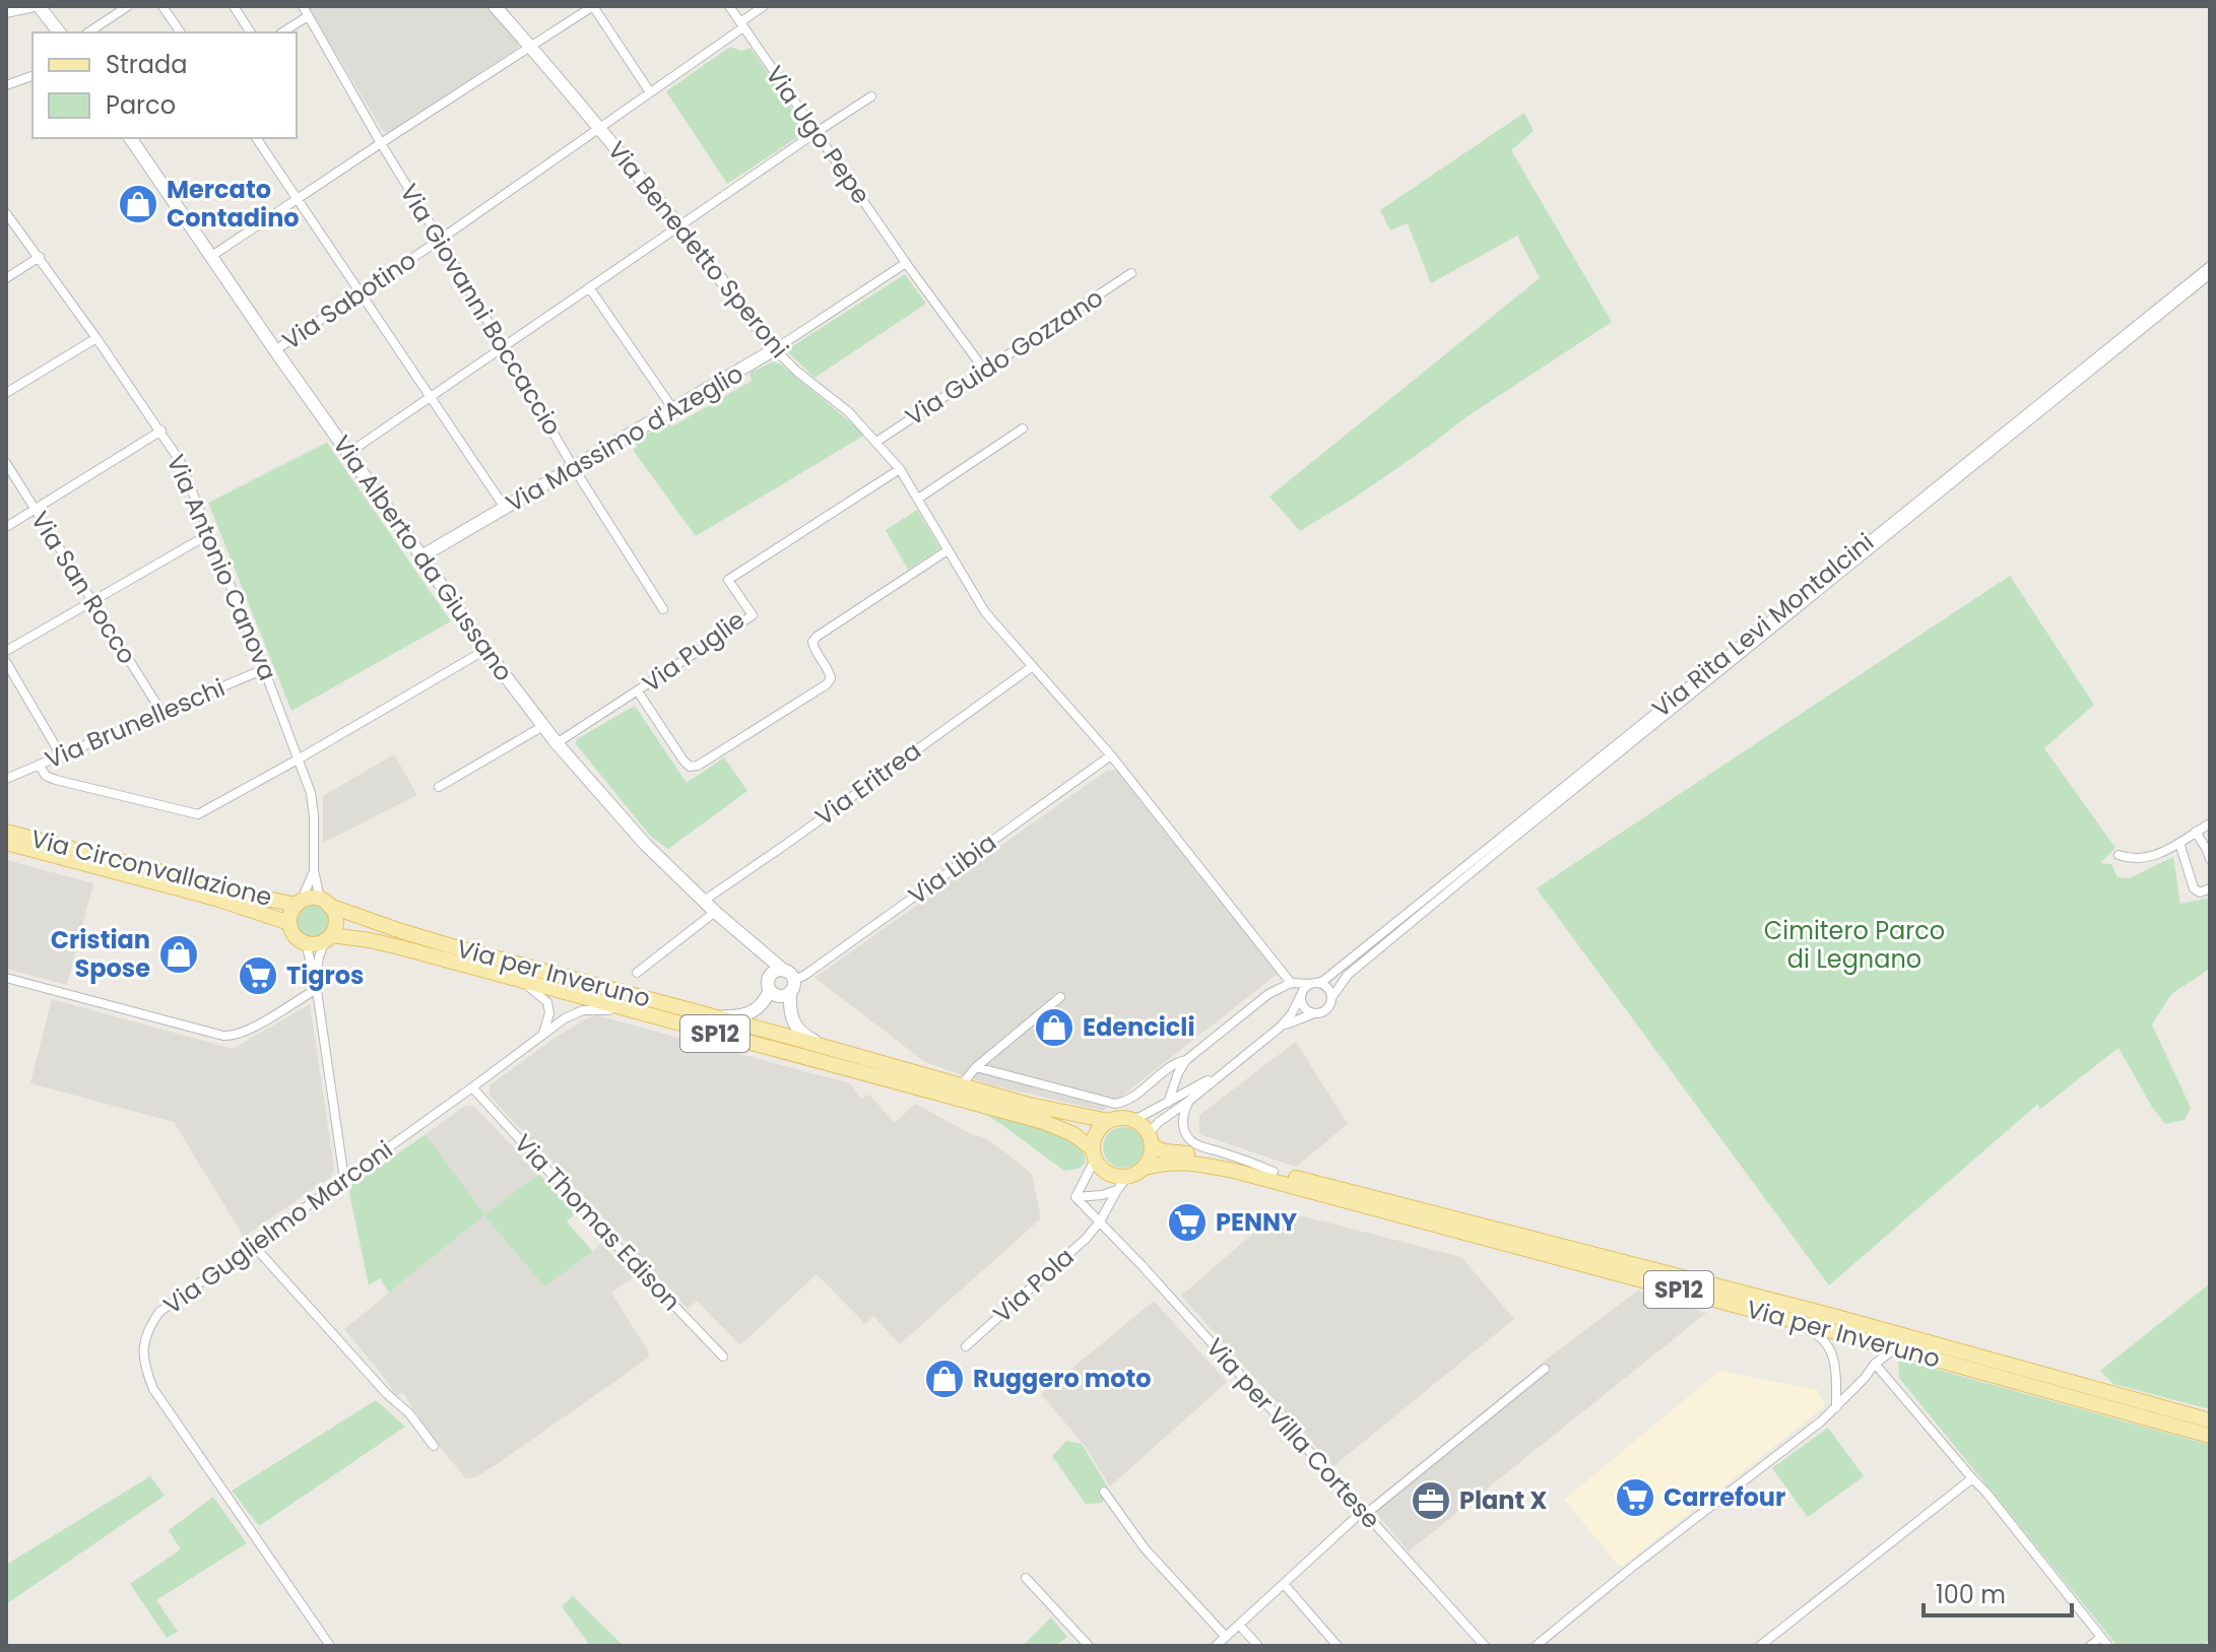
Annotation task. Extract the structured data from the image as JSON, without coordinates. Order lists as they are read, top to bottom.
{
  "streets": {
    "main road": ["Via Circonvallazione", "Via per Inveruno", "SP12"],
    "street": [
      "Via Ugo Pepe",
      "Via Benedetto Speroni",
      "Via Sabotino",
      "Via Giovanni Boccaccio",
      "Via Guido Gozzano",
      "Via Massimo d'Azeglio",
      "Via Alberto da Giussano",
      "Via Antonio Canova",
      "Via San Rocco",
      "Via Rita Levi Montalcini",
      "Via Puglie",
      "Via Brunelleschi",
      "Via Eritrea",
      "Via Libia",
      "Via Thomas Edison",
      "Via Guglielmo Marconi",
      "Via Pola",
      "Via per Villa Cortese"
    ]
  },
  "crossings": [
    ["Via Ugo Pepe", "Via Sabotino"],
    ["Via Ugo Pepe", "Via Guido Gozzano"],
    ["Via Ugo Pepe", "Via Massimo d'Azeglio"],
    ["Via Benedetto Speroni", "Via Sabotino"],
    ["Via Benedetto Speroni", "Via Guido Gozzano"],
    ["Via Benedetto Speroni", "Via Massimo d'Azeglio"],
    ["Via Benedetto Speroni", "Via Puglie"],
    ["Via Benedetto Speroni", "Via Eritrea"],
    ["Via Benedetto Speroni", "Via Libia"],
    ["Via Sabotino", "Via Giovanni Boccaccio"],
    ["Via Sabotino", "Via Alberto da Giussano"],
    ["Via Giovanni Boccaccio", "Via Massimo d'Azeglio"],
    ["Via Massimo d'Azeglio", "Via Alberto da Giussano"],
    ["Via Alberto da Giussano", "Via Puglie"],
    ["Via Alberto da Giussano", "Via Eritrea"],
    ["Via Alberto da Giussano", "Via Libia"],
    ["Via Antonio Canova", "Via Brunelleschi"],
    ["Via Antonio Canova", "Via Circonvallazione"],
    ["Via Antonio Canova", "Via per Inveruno"],
    ["Via San Rocco", "Via Brunelleschi"],
    ["Via Circonvallazione", "Via per Inveruno"],
    ["Via per Inveruno", "Via Guglielmo Marconi"],
    ["Via Thomas Edison", "Via Guglielmo Marconi"],
    ["Via Pola", "Via per Villa Cortese"]
  ],
  "parks": ["Cimitero Parco di Legnano"],
  "places": {
    "shop": [
      "Mercato Contadino",
      "Cristian Spose",
      "Edencicli",
      "Ruggero moto"
    ],
    "supermarket": ["Tigros", "PENNY", "Carrefour"],
    "office": ["Plant X"]
  },
  "legend": ["Strada", "Parco"],
  "scale_bar": "100 m"
}
